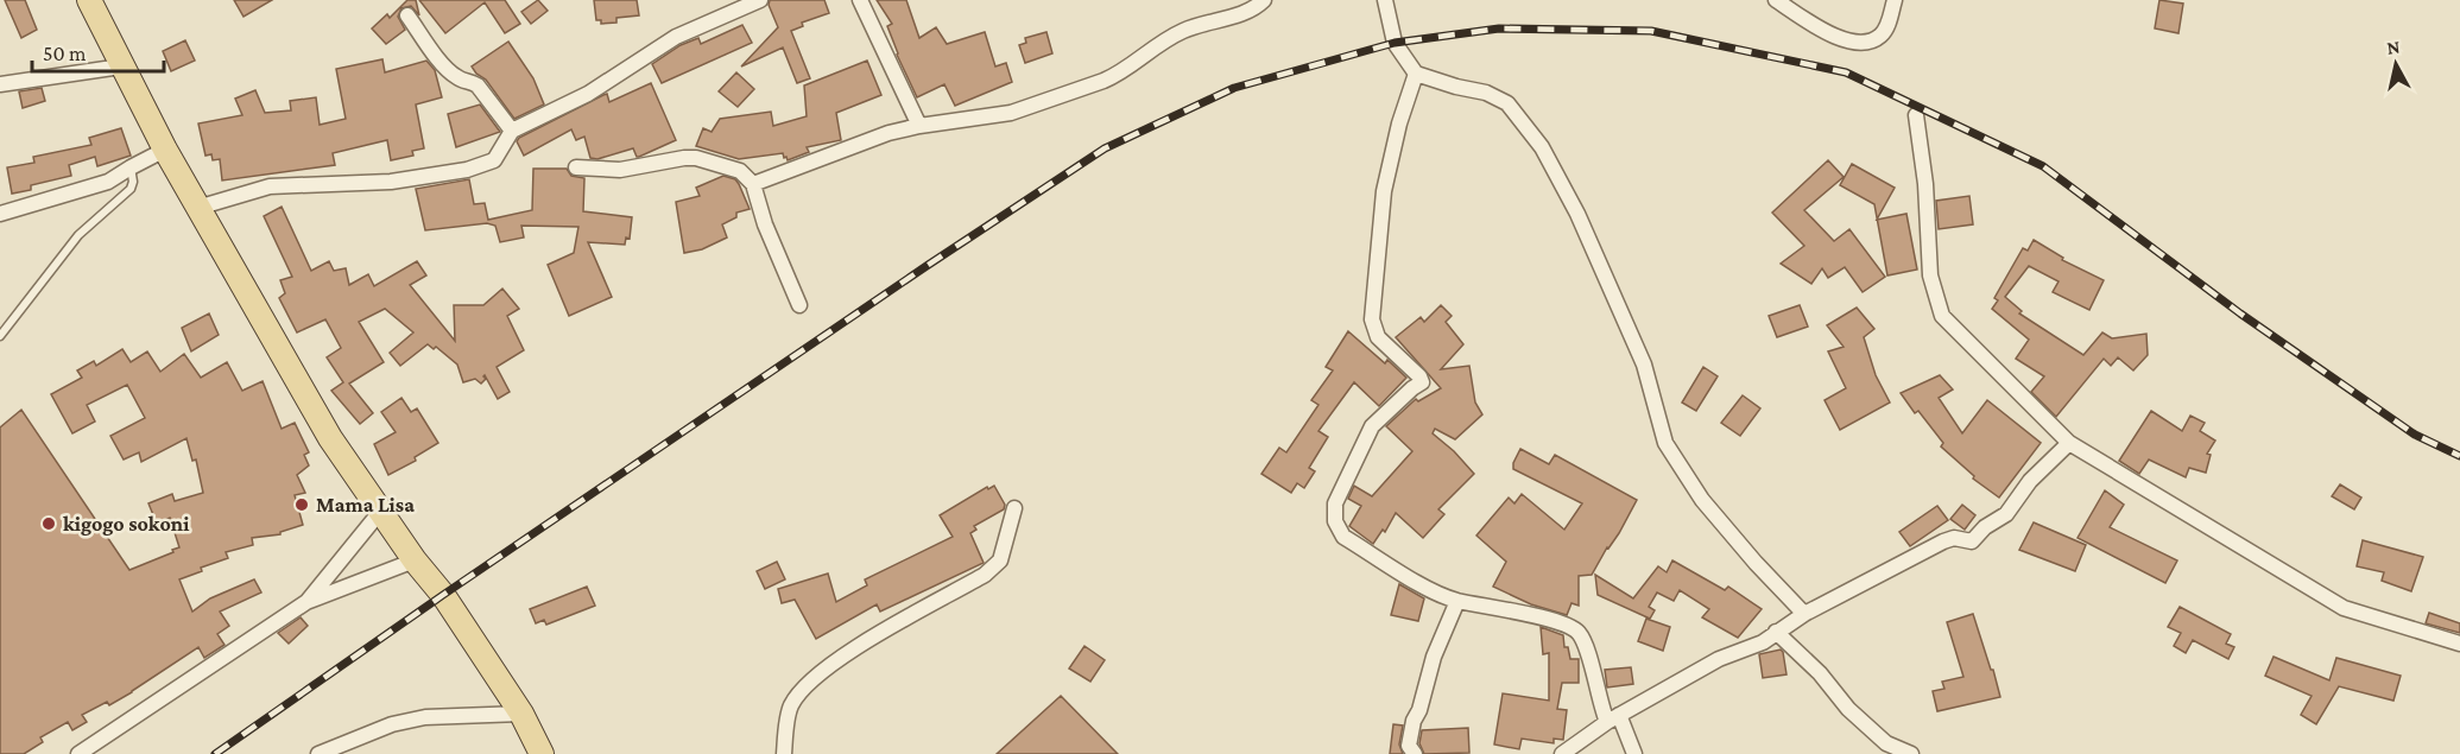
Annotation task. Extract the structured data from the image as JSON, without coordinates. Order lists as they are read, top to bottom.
{
  "places": ["Mama Lisa", "kigogo sokoni"],
  "scale_bar": "50 m",
  "north": "top"
}
